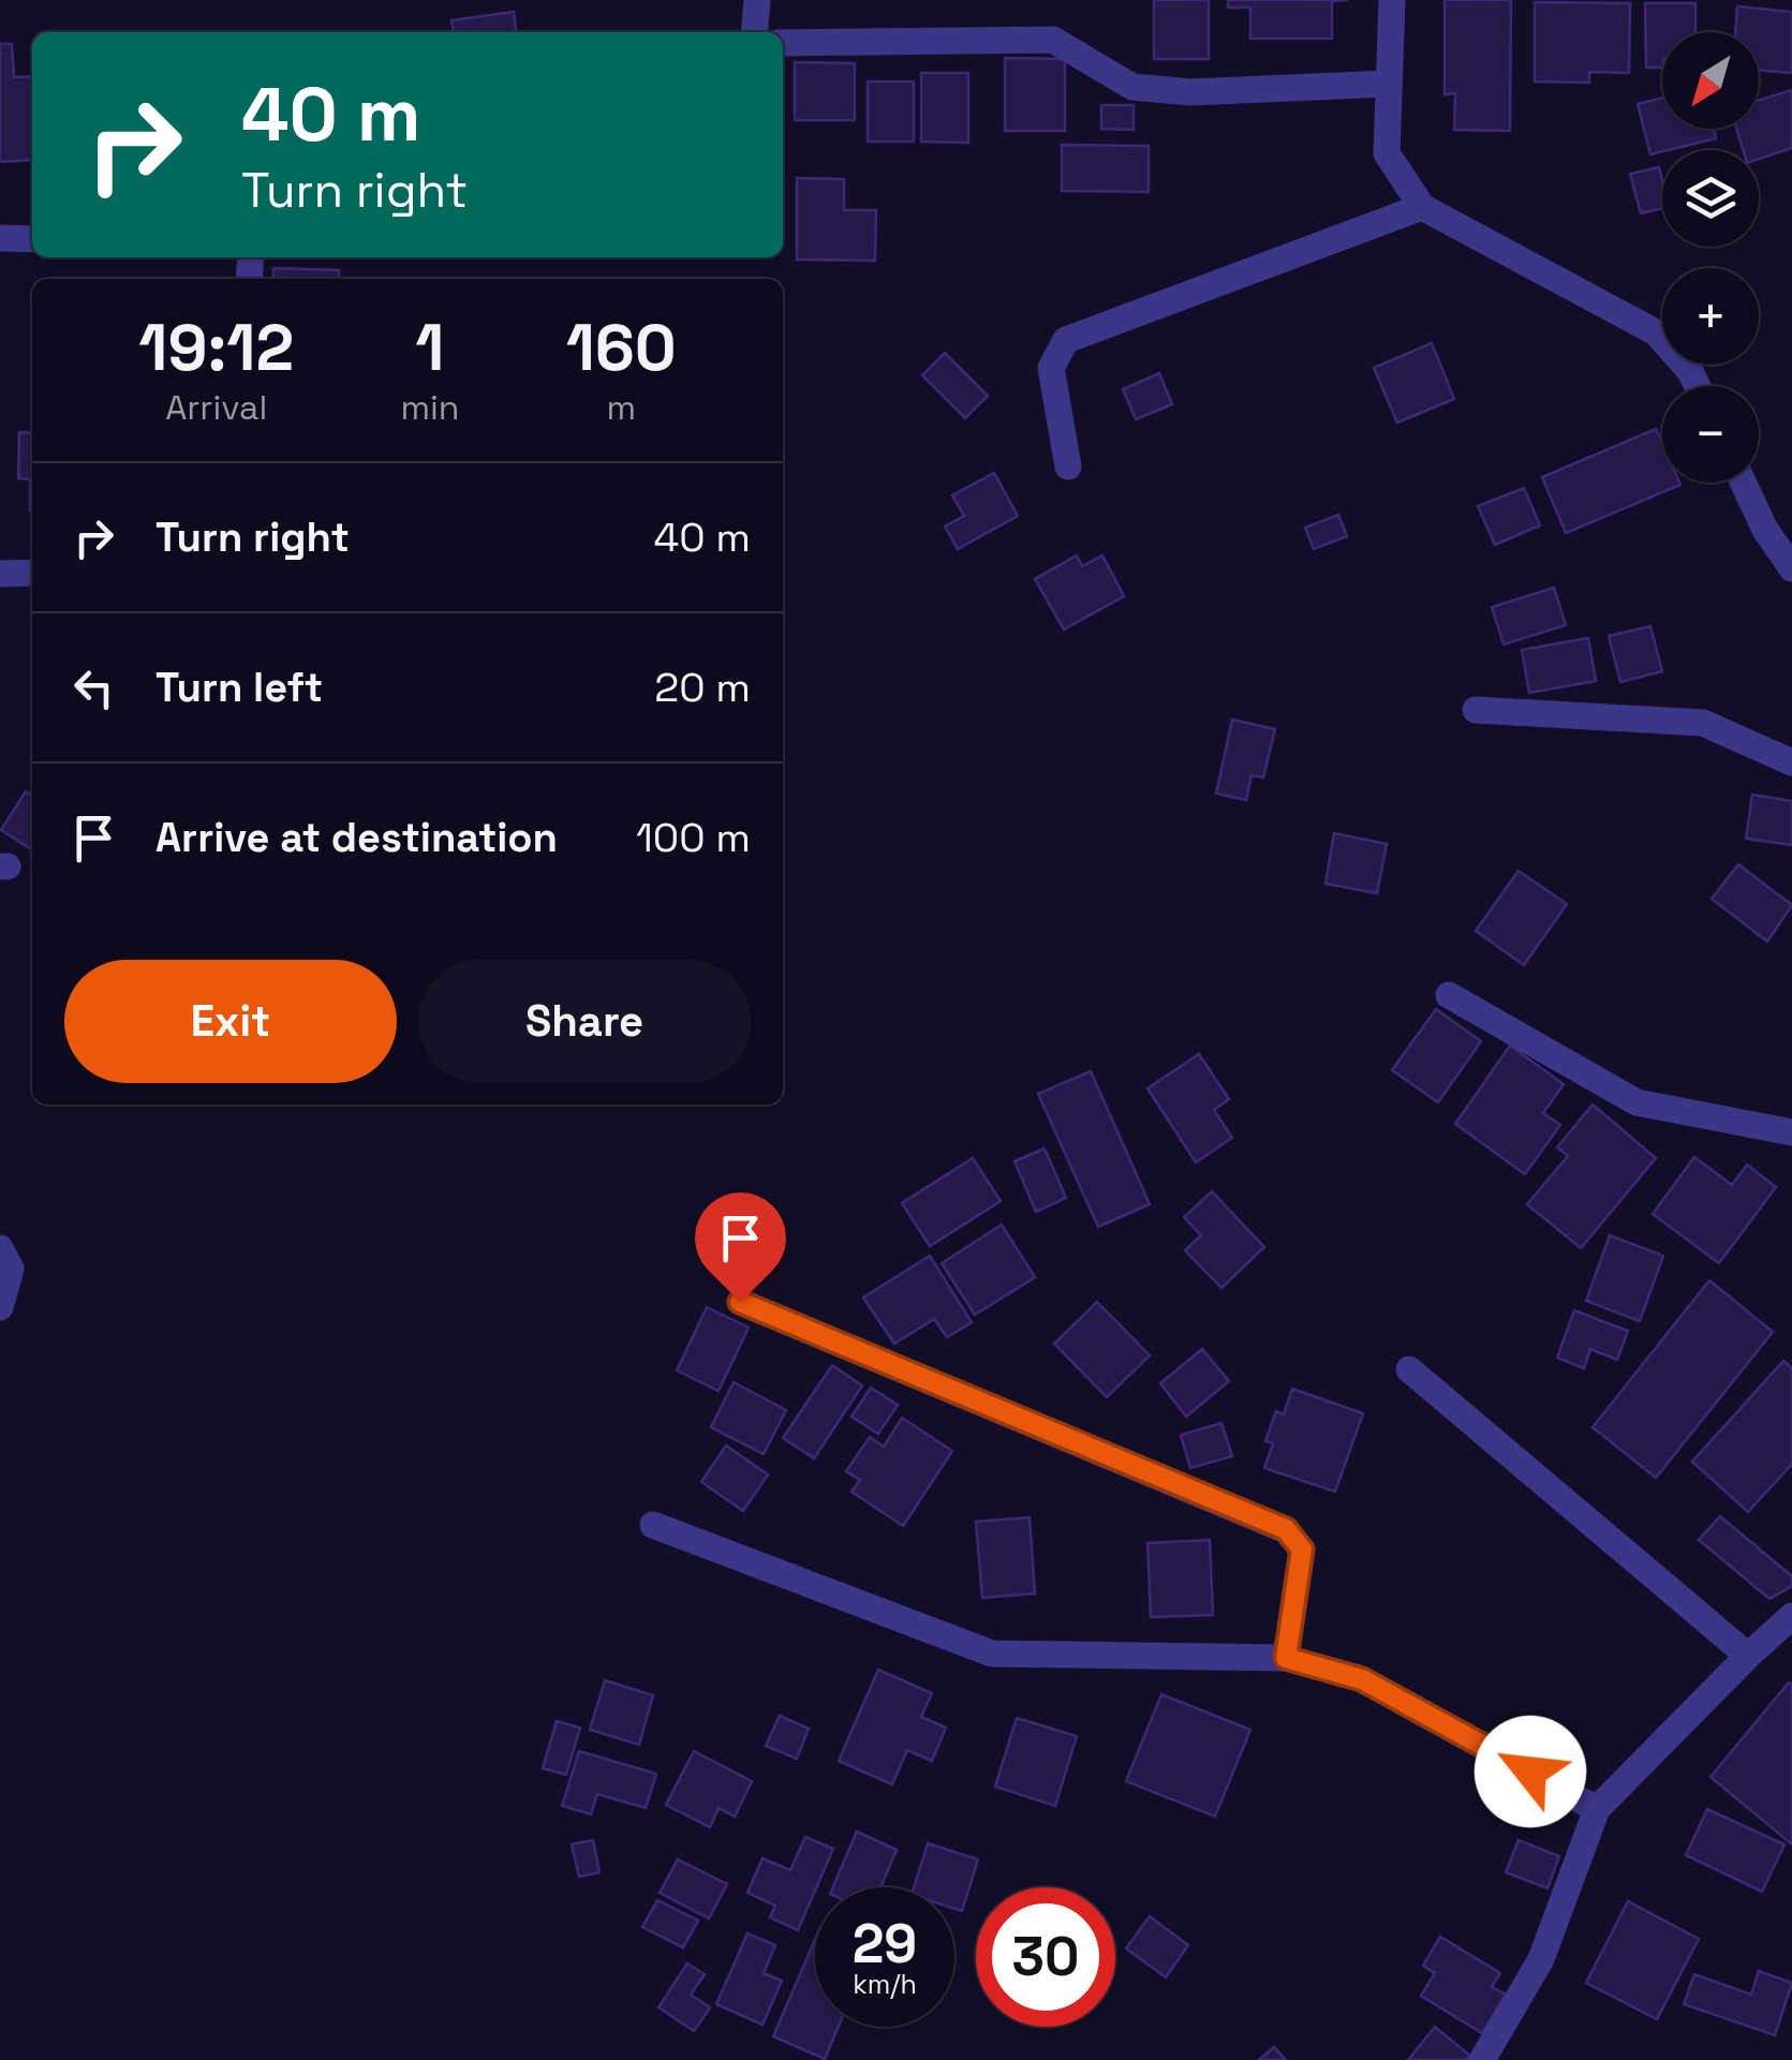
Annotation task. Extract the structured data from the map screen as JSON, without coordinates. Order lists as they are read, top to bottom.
{
  "north": "bottom left",
  "page": {
    "map_buttons": ["+", "−"],
    "turn": ["40 m", "Turn right"],
    "eta": [
      "19:12",
      "Arrival",
      "1",
      "min",
      "160",
      "m"
    ],
    "list": [
      {
        "name": "Turn right",
        "value": "40 m"
      },
      {
        "name": "Turn left",
        "value": "20 m"
      },
      {
        "name": "Arrive at destination",
        "value": "100 m"
      }
    ],
    "buttons": ["Exit", "Share"],
    "speed": "29 km/h",
    "limit": "30"
  }
}
